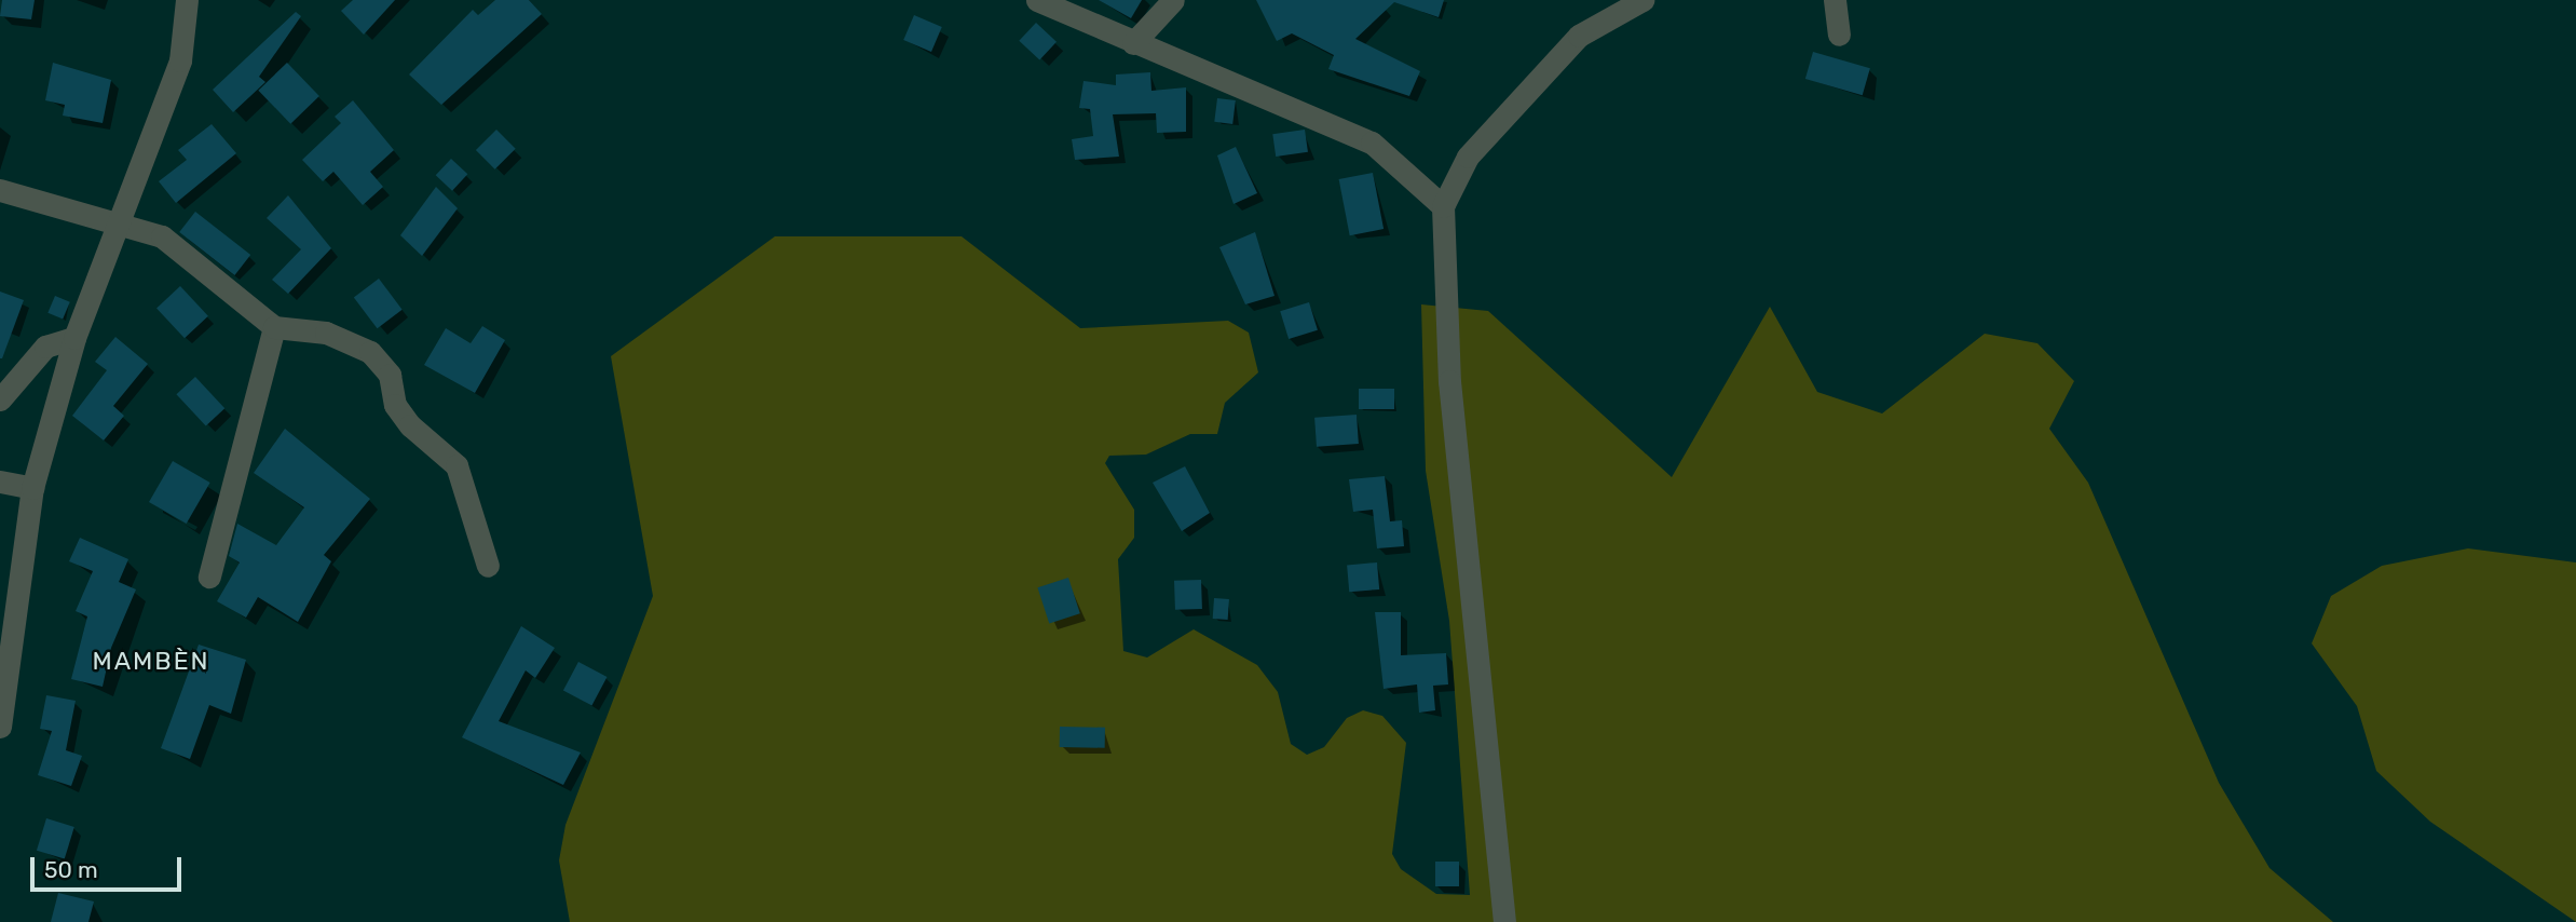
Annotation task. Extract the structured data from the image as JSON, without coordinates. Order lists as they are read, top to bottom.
{
  "districts": ["MAMBÈN"],
  "scale_bar": "50 m"
}
